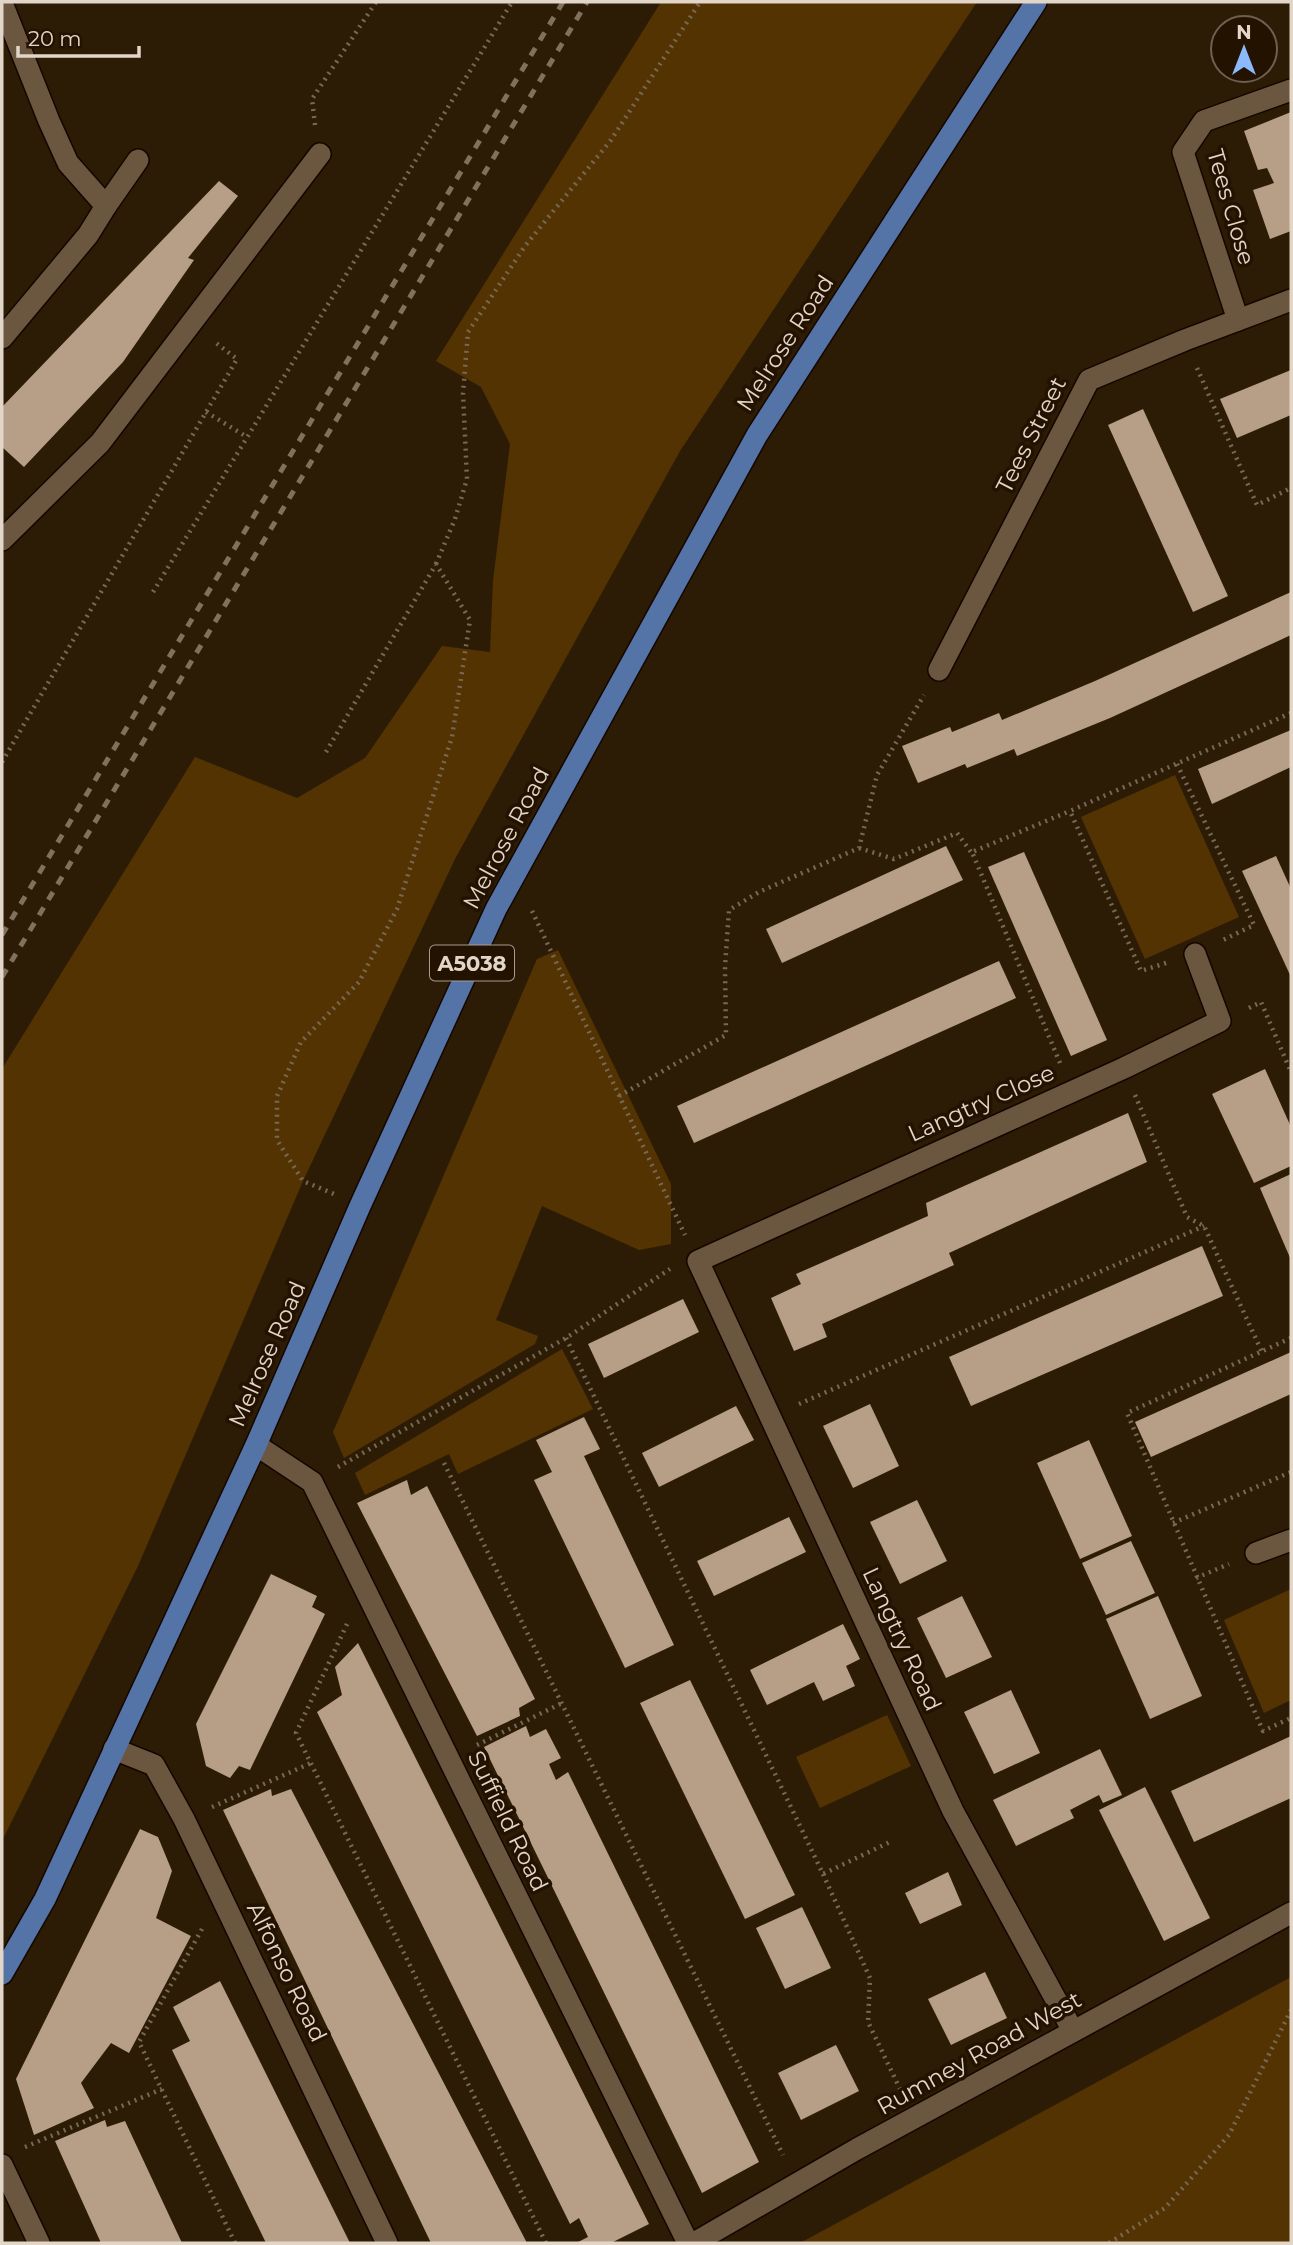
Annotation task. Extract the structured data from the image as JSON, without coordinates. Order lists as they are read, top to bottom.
{
  "streets": {
    "main road": ["Melrose Road", "A5038"],
    "street": [
      "Tees Close",
      "Tees Street",
      "Langtry Close",
      "Langtry Road",
      "Suffield Road",
      "Alfonso Road",
      "Rumney Road West"
    ]
  },
  "crossings": [
    ["Tees Close", "Tees Street"],
    ["Melrose Road", "Suffield Road"],
    ["Melrose Road", "Alfonso Road"],
    ["Langtry Close", "Langtry Road"],
    ["Langtry Road", "Rumney Road West"]
  ],
  "scale_bar": "20 m",
  "north": "top"
}
